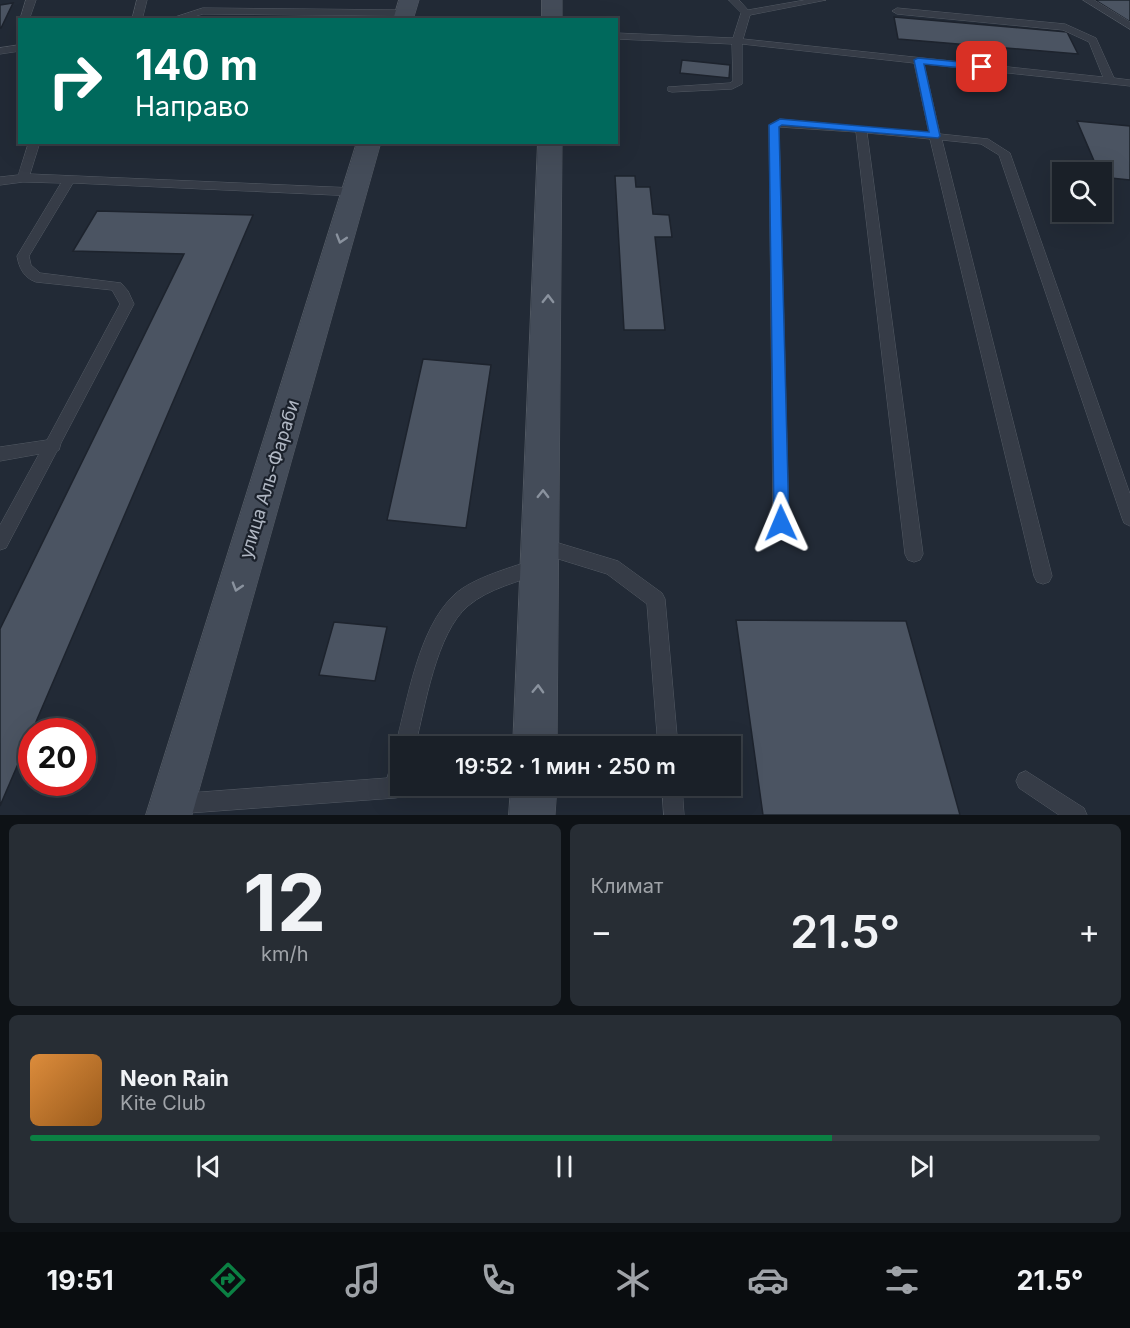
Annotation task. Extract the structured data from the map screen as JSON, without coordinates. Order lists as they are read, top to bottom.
{
  "streets": {
    "main road": ["улица Аль-Фараби"]
  },
  "page": {
    "turn": ["140 m", "Направо"],
    "limit": "20",
    "trip": "19:52 · 1 мин · 250 m",
    "tile": [
      ["12", "km/h"],
      "Климат"
    ],
    "heat": ["−", "21.5°", "+"],
    "song": ["Neon Rain", "Kite Club"],
    "tabs": ["19:51", "21.5°"]
  }
}
